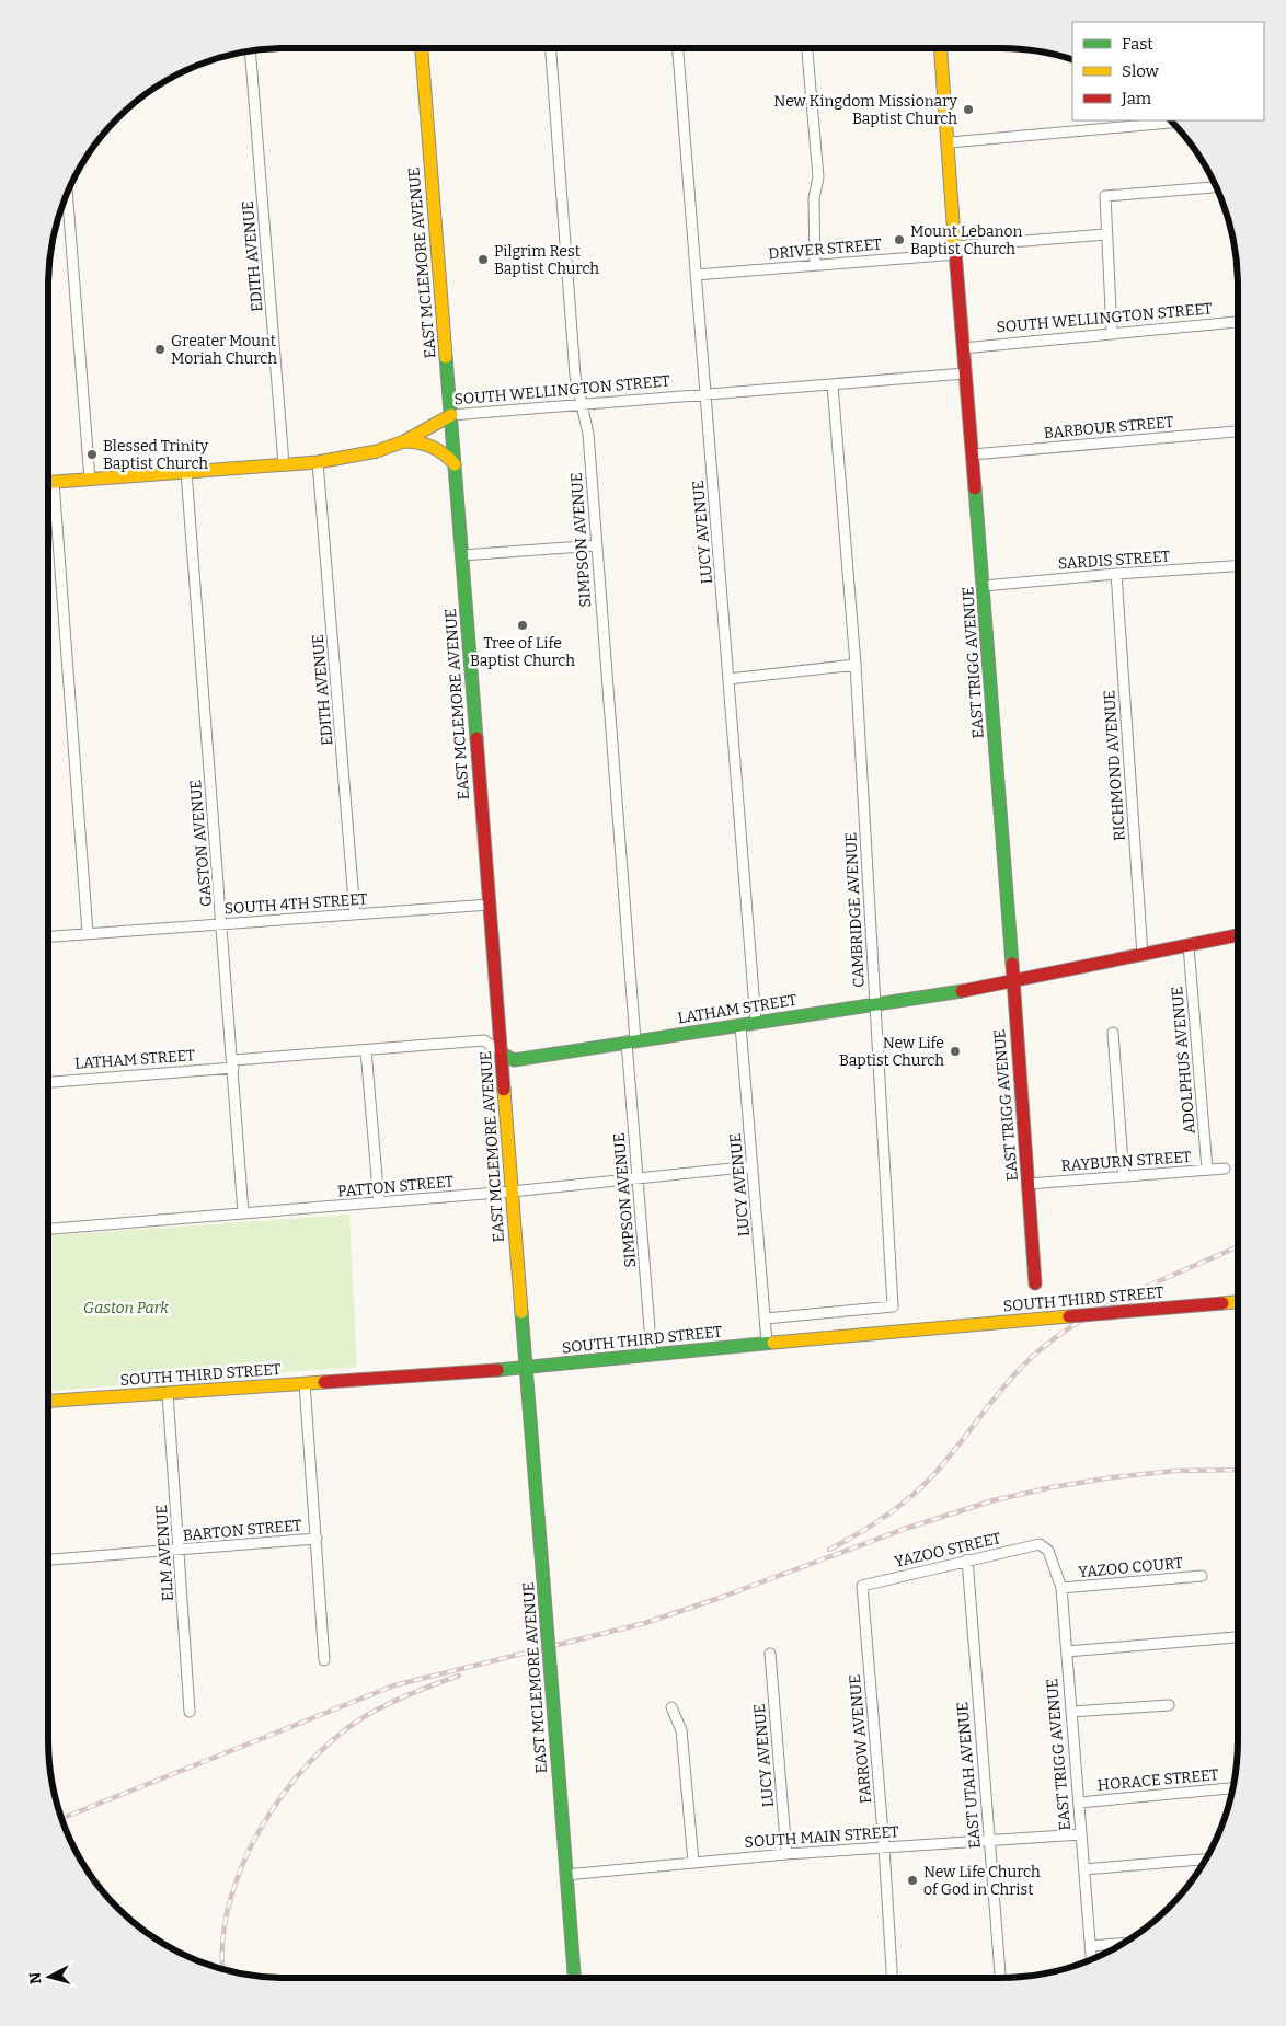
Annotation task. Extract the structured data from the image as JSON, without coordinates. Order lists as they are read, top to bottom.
{
  "streets": {
    "main road": [
      "EAST MCLEMORE AVENUE",
      "SOUTH WELLINGTON STREET",
      "EAST TRIGG AVENUE",
      "LATHAM STREET",
      "SOUTH THIRD STREET"
    ],
    "street": [
      "DRIVER STREET",
      "EDITH AVENUE",
      "BARBOUR STREET",
      "LUCY AVENUE",
      "SIMPSON AVENUE",
      "SARDIS STREET",
      "RICHMOND AVENUE",
      "GASTON AVENUE",
      "SOUTH 4TH STREET",
      "CAMBRIDGE AVENUE",
      "ADOLPHUS AVENUE",
      "RAYBURN STREET",
      "PATTON STREET",
      "BARTON STREET",
      "YAZOO STREET",
      "ELM AVENUE",
      "YAZOO COURT",
      "FARROW AVENUE",
      "EAST UTAH AVENUE",
      "HORACE STREET",
      "SOUTH MAIN STREET"
    ]
  },
  "crossings": [
    ["DRIVER STREET", "LUCY AVENUE"],
    ["DRIVER STREET", "EAST TRIGG AVENUE"],
    ["EDITH AVENUE", "SOUTH WELLINGTON STREET"],
    ["EDITH AVENUE", "SOUTH 4TH STREET"],
    ["EAST MCLEMORE AVENUE", "SOUTH WELLINGTON STREET"],
    ["EAST MCLEMORE AVENUE", "SOUTH 4TH STREET"],
    ["EAST MCLEMORE AVENUE", "LATHAM STREET"],
    ["EAST MCLEMORE AVENUE", "PATTON STREET"],
    ["EAST MCLEMORE AVENUE", "SOUTH THIRD STREET"],
    ["EAST MCLEMORE AVENUE", "SOUTH MAIN STREET"],
    ["SOUTH WELLINGTON STREET", "LUCY AVENUE"],
    ["SOUTH WELLINGTON STREET", "SIMPSON AVENUE"],
    ["SOUTH WELLINGTON STREET", "EAST TRIGG AVENUE"],
    ["SOUTH WELLINGTON STREET", "GASTON AVENUE"],
    ["SOUTH WELLINGTON STREET", "CAMBRIDGE AVENUE"],
    ["BARBOUR STREET", "EAST TRIGG AVENUE"],
    ["LUCY AVENUE", "CAMBRIDGE AVENUE"],
    ["LUCY AVENUE", "LATHAM STREET"],
    ["LUCY AVENUE", "PATTON STREET"],
    ["LUCY AVENUE", "SOUTH THIRD STREET"],
    ["LUCY AVENUE", "SOUTH MAIN STREET"],
    ["SIMPSON AVENUE", "LATHAM STREET"],
    ["SIMPSON AVENUE", "PATTON STREET"],
    ["SIMPSON AVENUE", "SOUTH THIRD STREET"],
    ["SARDIS STREET", "EAST TRIGG AVENUE"],
    ["SARDIS STREET", "RICHMOND AVENUE"],
    ["EAST TRIGG AVENUE", "LATHAM STREET"],
    ["EAST TRIGG AVENUE", "RAYBURN STREET"],
    ["EAST TRIGG AVENUE", "YAZOO STREET"],
    ["EAST TRIGG AVENUE", "YAZOO COURT"],
    ["EAST TRIGG AVENUE", "HORACE STREET"],
    ["EAST TRIGG AVENUE", "SOUTH MAIN STREET"],
    ["RICHMOND AVENUE", "LATHAM STREET"],
    ["GASTON AVENUE", "SOUTH 4TH STREET"],
    ["GASTON AVENUE", "LATHAM STREET"],
    ["GASTON AVENUE", "PATTON STREET"],
    ["CAMBRIDGE AVENUE", "LATHAM STREET"],
    ["LATHAM STREET", "ADOLPHUS AVENUE"],
    ["ADOLPHUS AVENUE", "RAYBURN STREET"],
    ["SOUTH THIRD STREET", "ELM AVENUE"],
    ["BARTON STREET", "ELM AVENUE"],
    ["YAZOO STREET", "FARROW AVENUE"],
    ["YAZOO STREET", "EAST UTAH AVENUE"],
    ["FARROW AVENUE", "SOUTH MAIN STREET"],
    ["EAST UTAH AVENUE", "SOUTH MAIN STREET"]
  ],
  "parks": ["Gaston Park"],
  "places": [
    "New Kingdom Missionary Baptist Church",
    "Mount Lebanon Baptist Church",
    "Pilgrim Rest Baptist Church",
    "Greater Mount Moriah Church",
    "Blessed Trinity Baptist Church",
    "Tree of Life Baptist Church",
    "New Life Baptist Church",
    "New Life Church of God in Christ"
  ],
  "legend": ["Fast", "Slow", "Jam"],
  "north": "left"
}
